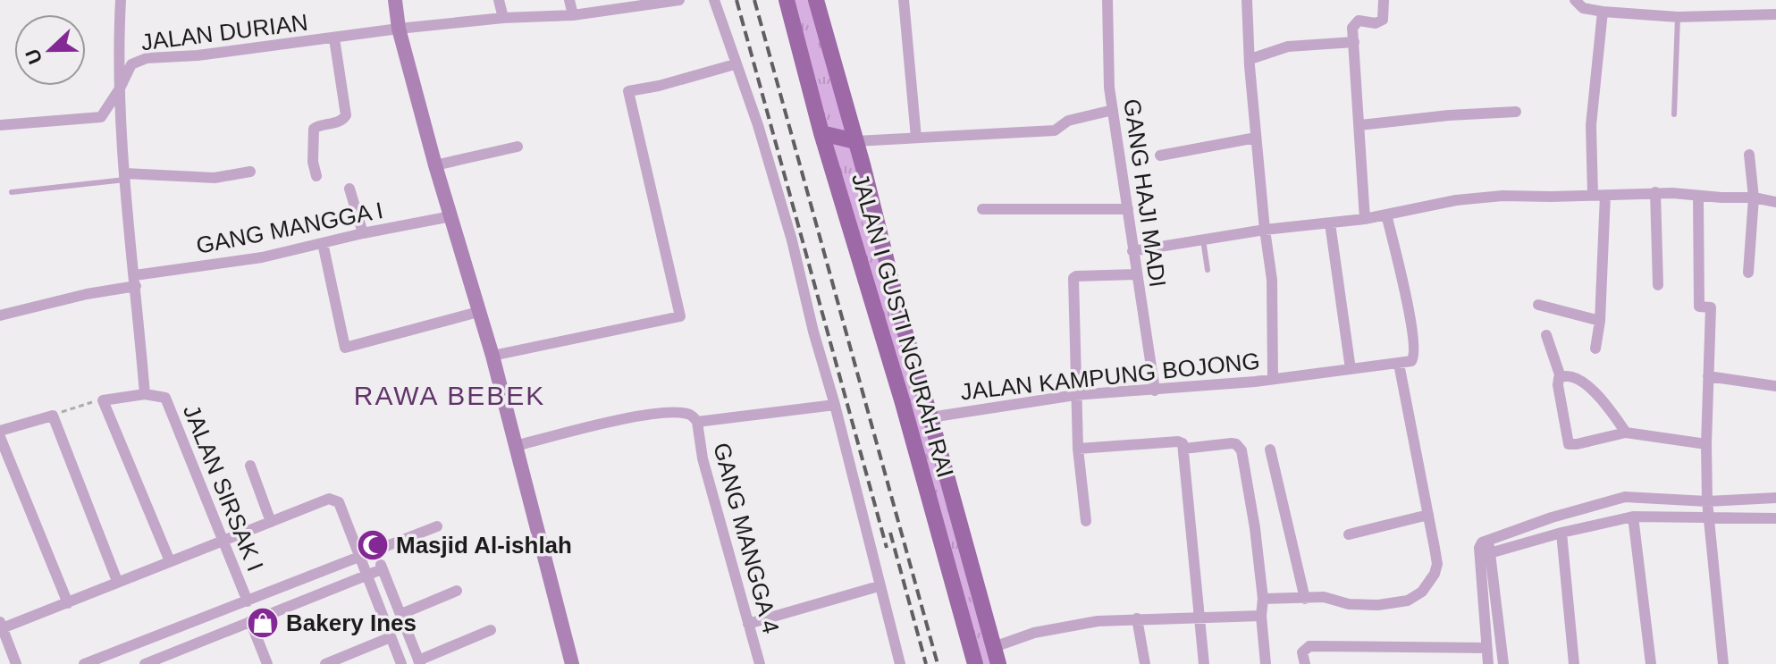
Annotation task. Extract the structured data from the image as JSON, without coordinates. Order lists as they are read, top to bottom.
{
  "streets": {
    "main road": ["JALAN I GUSTI NGURAH RAI"],
    "street": [
      "JALAN DURIAN",
      "GANG HAJI MADI",
      "GANG MANGGA I",
      "JALAN KAMPUNG BOJONG",
      "JALAN SIRSAK I",
      "GANG MANGGA 4"
    ]
  },
  "crossings": [
    ["GANG HAJI MADI", "JALAN KAMPUNG BOJONG"],
    ["JALAN I GUSTI NGURAH RAI", "JALAN KAMPUNG BOJONG"]
  ],
  "districts": ["RAWA BEBEK"],
  "places": {
    "mosque": ["Masjid Al-ishlah"],
    "shop": ["Bakery Ines"]
  },
  "north": "left"
}
